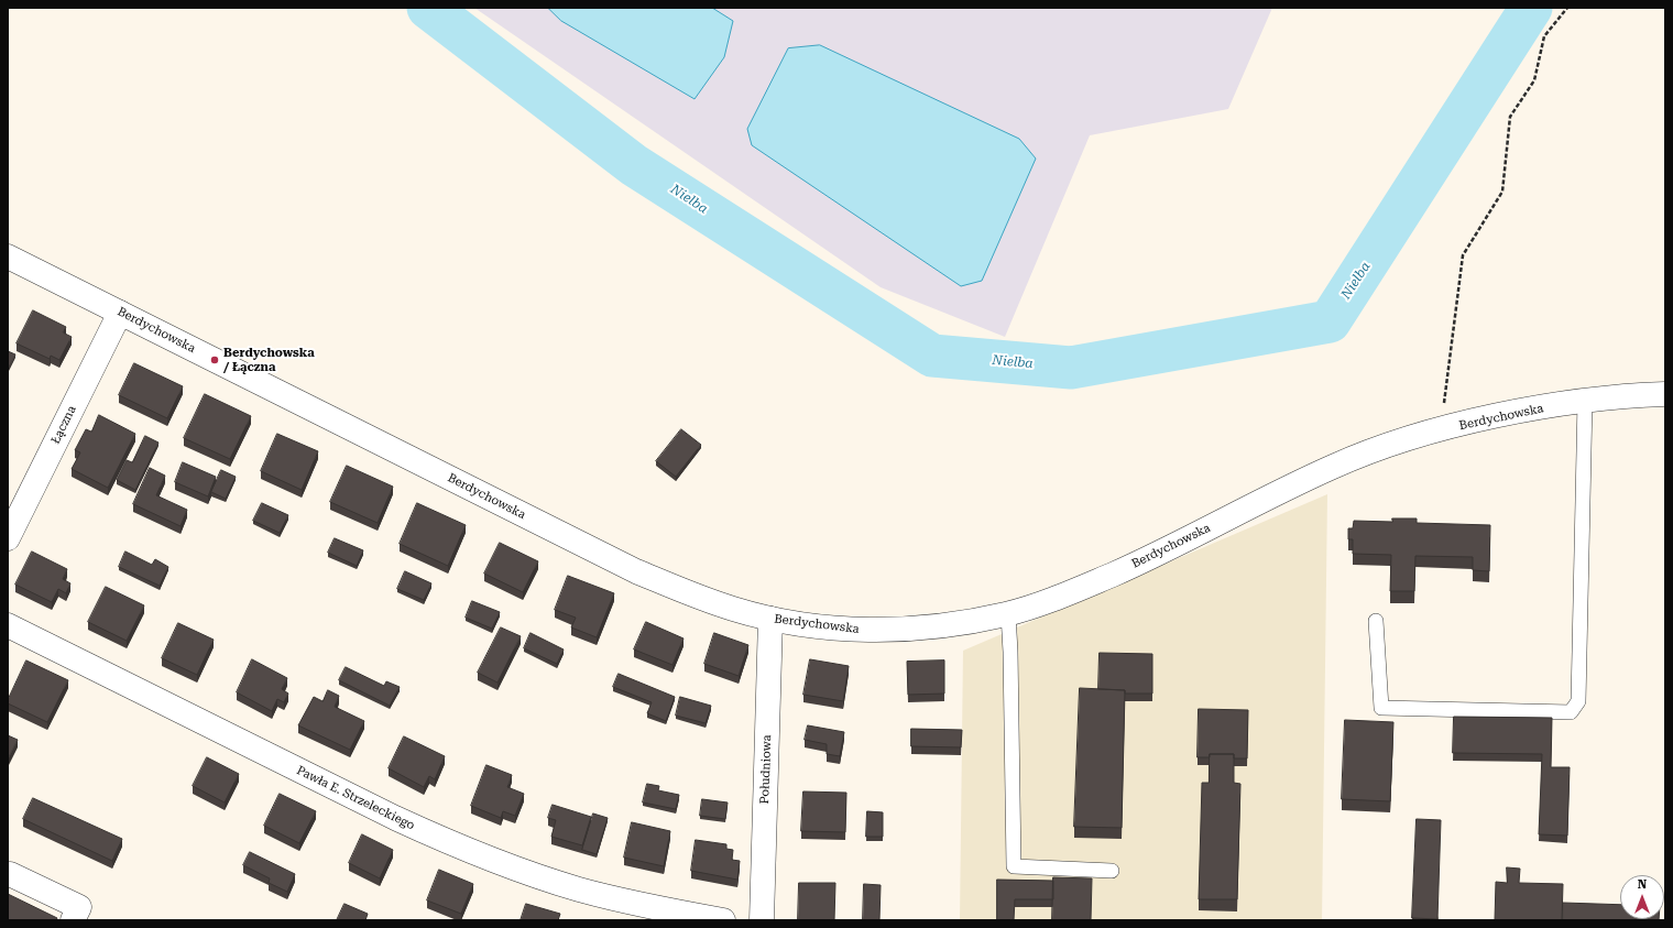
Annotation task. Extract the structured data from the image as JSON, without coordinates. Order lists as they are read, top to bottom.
{
  "streets": {
    "street": [
      "Berdychowska",
      "Łączna",
      "Południowa",
      "Pawła E. Strzeleckiego"
    ]
  },
  "crossings": [
    ["Berdychowska", "Łączna"],
    ["Berdychowska", "Południowa"]
  ],
  "water": ["Nielba"],
  "places": ["Berdychowska / Łączna"],
  "north": "top"
}
